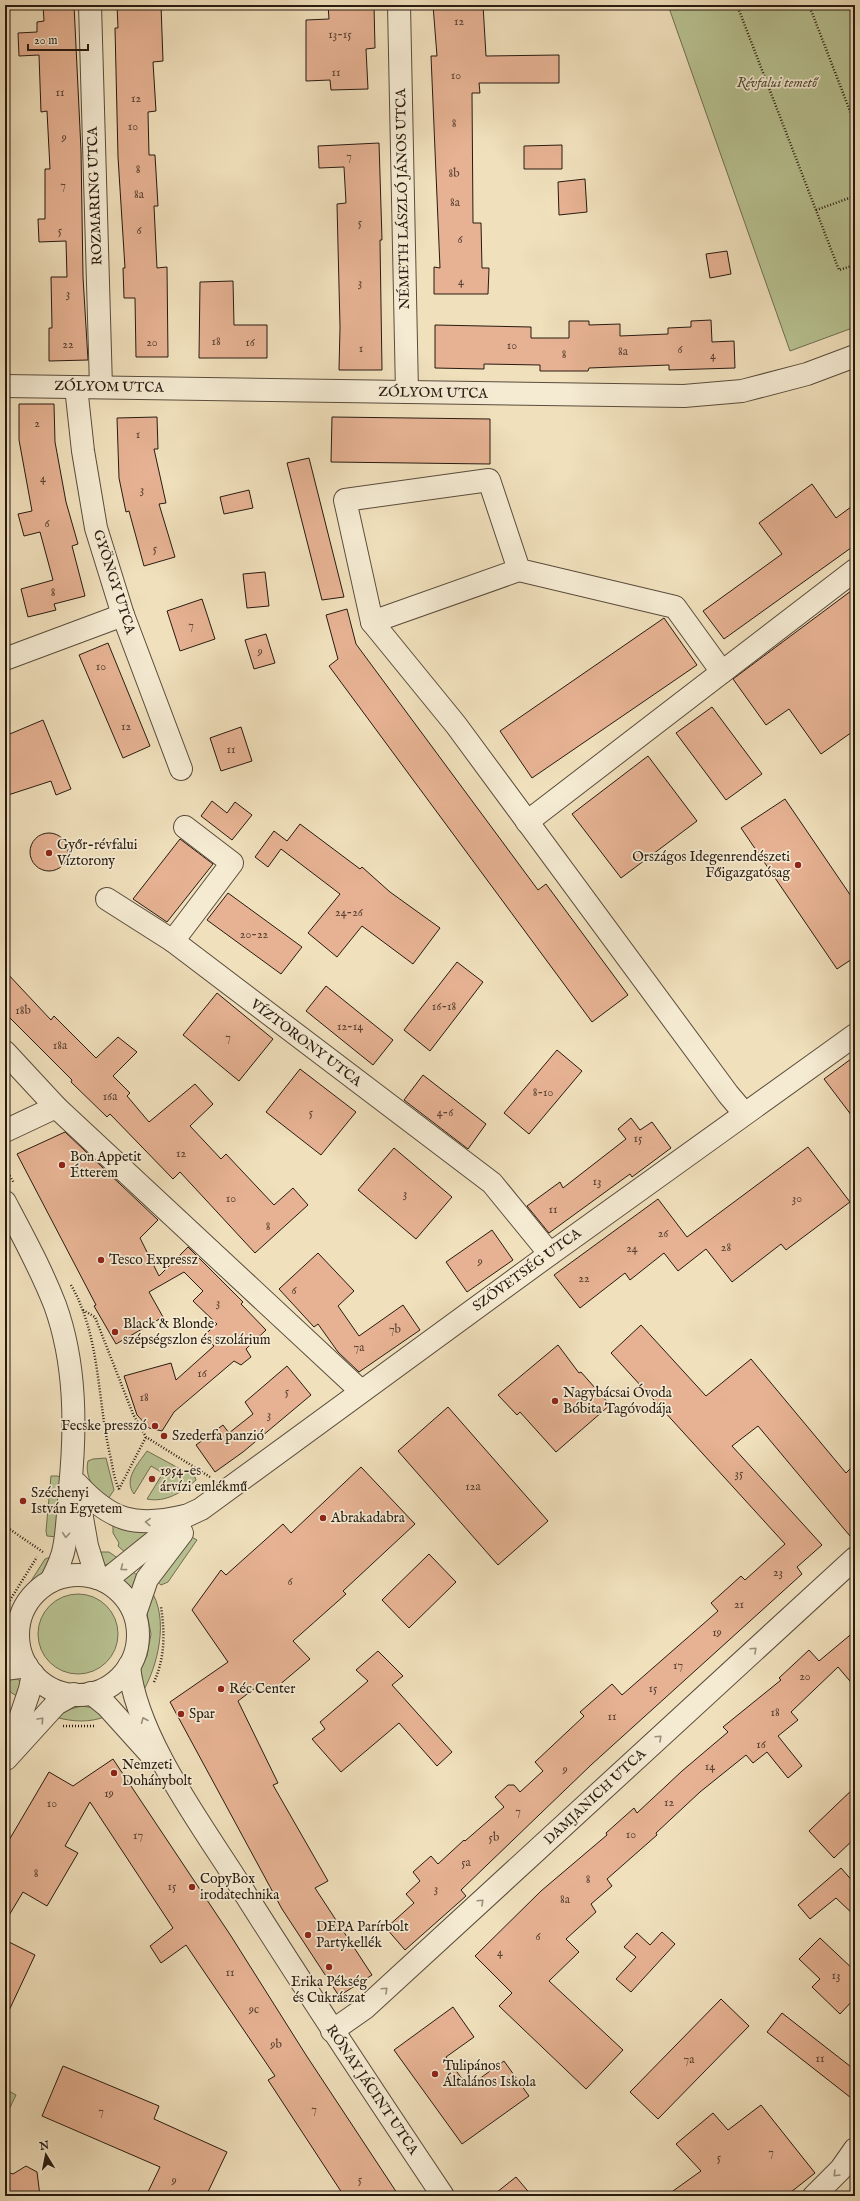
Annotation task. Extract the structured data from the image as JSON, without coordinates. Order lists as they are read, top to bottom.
{
  "streets": {
    "street": [
      "ROZMARING UTCA",
      "NÉMETH LÁSZLÓ JÁNOS UTCA",
      "ZÓLYOM UTCA",
      "GYÖNGY UTCA",
      "VÍZTORONY UTCA",
      "SZÖVETSÉG UTCA",
      "DAMJANICH UTCA",
      "RÓNAY JÁCINT UTCA"
    ]
  },
  "crossings": [
    ["ROZMARING UTCA", "ZÓLYOM UTCA"],
    ["NÉMETH LÁSZLÓ JÁNOS UTCA", "ZÓLYOM UTCA"],
    ["ZÓLYOM UTCA", "GYÖNGY UTCA"],
    ["VÍZTORONY UTCA", "SZÖVETSÉG UTCA"],
    ["SZÖVETSÉG UTCA", "RÓNAY JÁCINT UTCA"],
    ["DAMJANICH UTCA", "RÓNAY JÁCINT UTCA"]
  ],
  "one_way": ["DAMJANICH UTCA"],
  "parks": ["Révfalui temető"],
  "places": [
    "Győr-révfalui Víztorony",
    "Országos Idegenrendészeti Főigazgatósag",
    "Bon Appetit Étterem",
    "Tesco Expressz",
    "Black & Blonde szépségszlon és szolárium",
    "Nagybácsai Óvoda Bóbita Tagóvodája",
    "Fecske presszó",
    "Szederfa panzió",
    "1954-es árvízi emlékmű",
    "Széchenyi István Egyetem",
    "Abrakadabra",
    "Réc Center",
    "Spar",
    "Nemzeti Dohánybolt",
    "CopyBox irodatechnika",
    "DEPA Parírbolt Partykellék",
    "Erika Pékség és Cukrászat",
    "Tulipános Általános Iskola"
  ],
  "house_numbers": [
    "12",
    "13-15",
    "11",
    "10",
    "11",
    "12",
    "8",
    "10",
    "9",
    "7",
    "8",
    "8b",
    "7",
    "8a",
    "8a",
    "5",
    "5",
    "6",
    "6",
    "4",
    "3",
    "3",
    "18",
    "20",
    "16",
    "22",
    "10",
    "1",
    "6",
    "8a",
    "8",
    "4",
    "2",
    "1",
    "4",
    "3",
    "6",
    "5",
    "8",
    "7",
    "9",
    "10",
    "12",
    "11",
    "24-26",
    "20-22",
    "16-18",
    "18b",
    "12-14",
    "7",
    "18a",
    "8-10",
    "16a",
    "5",
    "4-6",
    "15",
    "12",
    "13",
    "3",
    "10",
    "30",
    "11",
    "8",
    "26",
    "28",
    "24",
    "9",
    "22",
    "6",
    "3",
    "7b",
    "7a",
    "16",
    "5",
    "18",
    "3",
    "35",
    "12a",
    "23",
    "6",
    "21",
    "19",
    "17",
    "20",
    "15",
    "18",
    "11",
    "16",
    "14",
    "9",
    "19",
    "12",
    "10",
    "7",
    "10",
    "17",
    "5b",
    "5a",
    "8",
    "8",
    "15",
    "3",
    "8a",
    "6",
    "4",
    "11",
    "13",
    "9c",
    "9b",
    "11",
    "7a",
    "7",
    "7",
    "7",
    "5",
    "5",
    "9"
  ],
  "scale_bar": "20 m",
  "north": "top"
}
